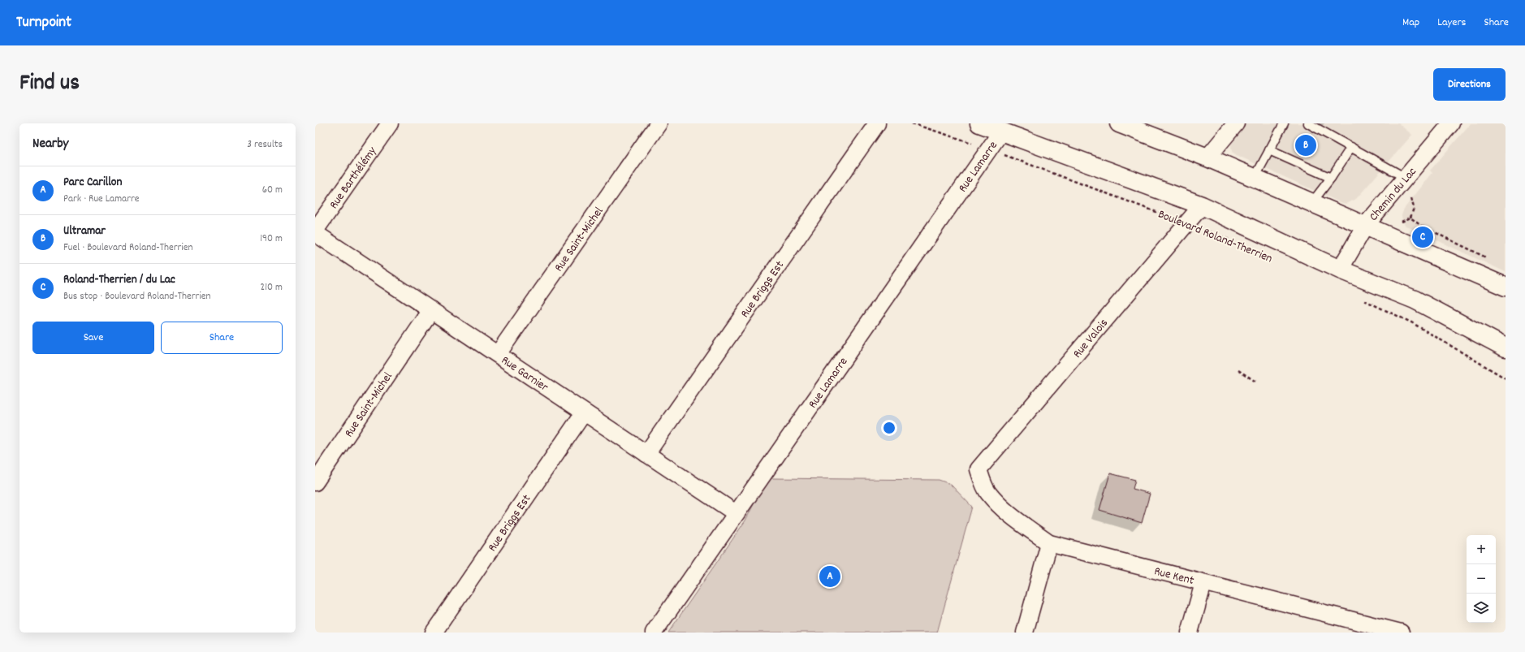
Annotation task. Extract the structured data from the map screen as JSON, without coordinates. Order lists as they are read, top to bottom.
{
  "streets": {
    "main road": ["Boulevard Roland-Therrien"],
    "street": [
      "Rue Lamarre",
      "Rue Barthélémy",
      "Chemin du Lac",
      "Rue Saint-Michel",
      "Rue Briggs Est",
      "Rue Valois",
      "Rue Garnier",
      "Rue Kent"
    ]
  },
  "crossings": [
    ["Rue Lamarre", "Boulevard Roland-Therrien"],
    ["Rue Lamarre", "Rue Garnier"],
    ["Rue Barthélémy", "Rue Garnier"],
    ["Chemin du Lac", "Boulevard Roland-Therrien"],
    ["Boulevard Roland-Therrien", "Rue Valois"],
    ["Rue Saint-Michel", "Rue Garnier"],
    ["Rue Briggs Est", "Rue Garnier"],
    ["Rue Valois", "Rue Kent"]
  ],
  "page": {
    "header": "Turnpoint",
    "nav": ["Map", "Layers", "Share"],
    "title": "Find us",
    "buttons": [
      "Directions",
      ["Save", "Share"]
    ],
    "heading": ["Nearby", "3 results"],
    "pins": ["B", "C", "A"],
    "list": [
      {
        "mark": "A",
        "name": "Parc Carillon",
        "note": "Park · Rue Lamarre",
        "value": "60 m"
      },
      {
        "mark": "B",
        "name": "Ultramar",
        "note": "Fuel · Boulevard Roland-Therrien",
        "value": "190 m"
      },
      {
        "mark": "C",
        "name": "Roland-Therrien / du Lac",
        "note": "Bus stop · Boulevard Roland-Therrien",
        "value": "210 m"
      }
    ],
    "map_buttons": ["+", "−"]
  }
}
